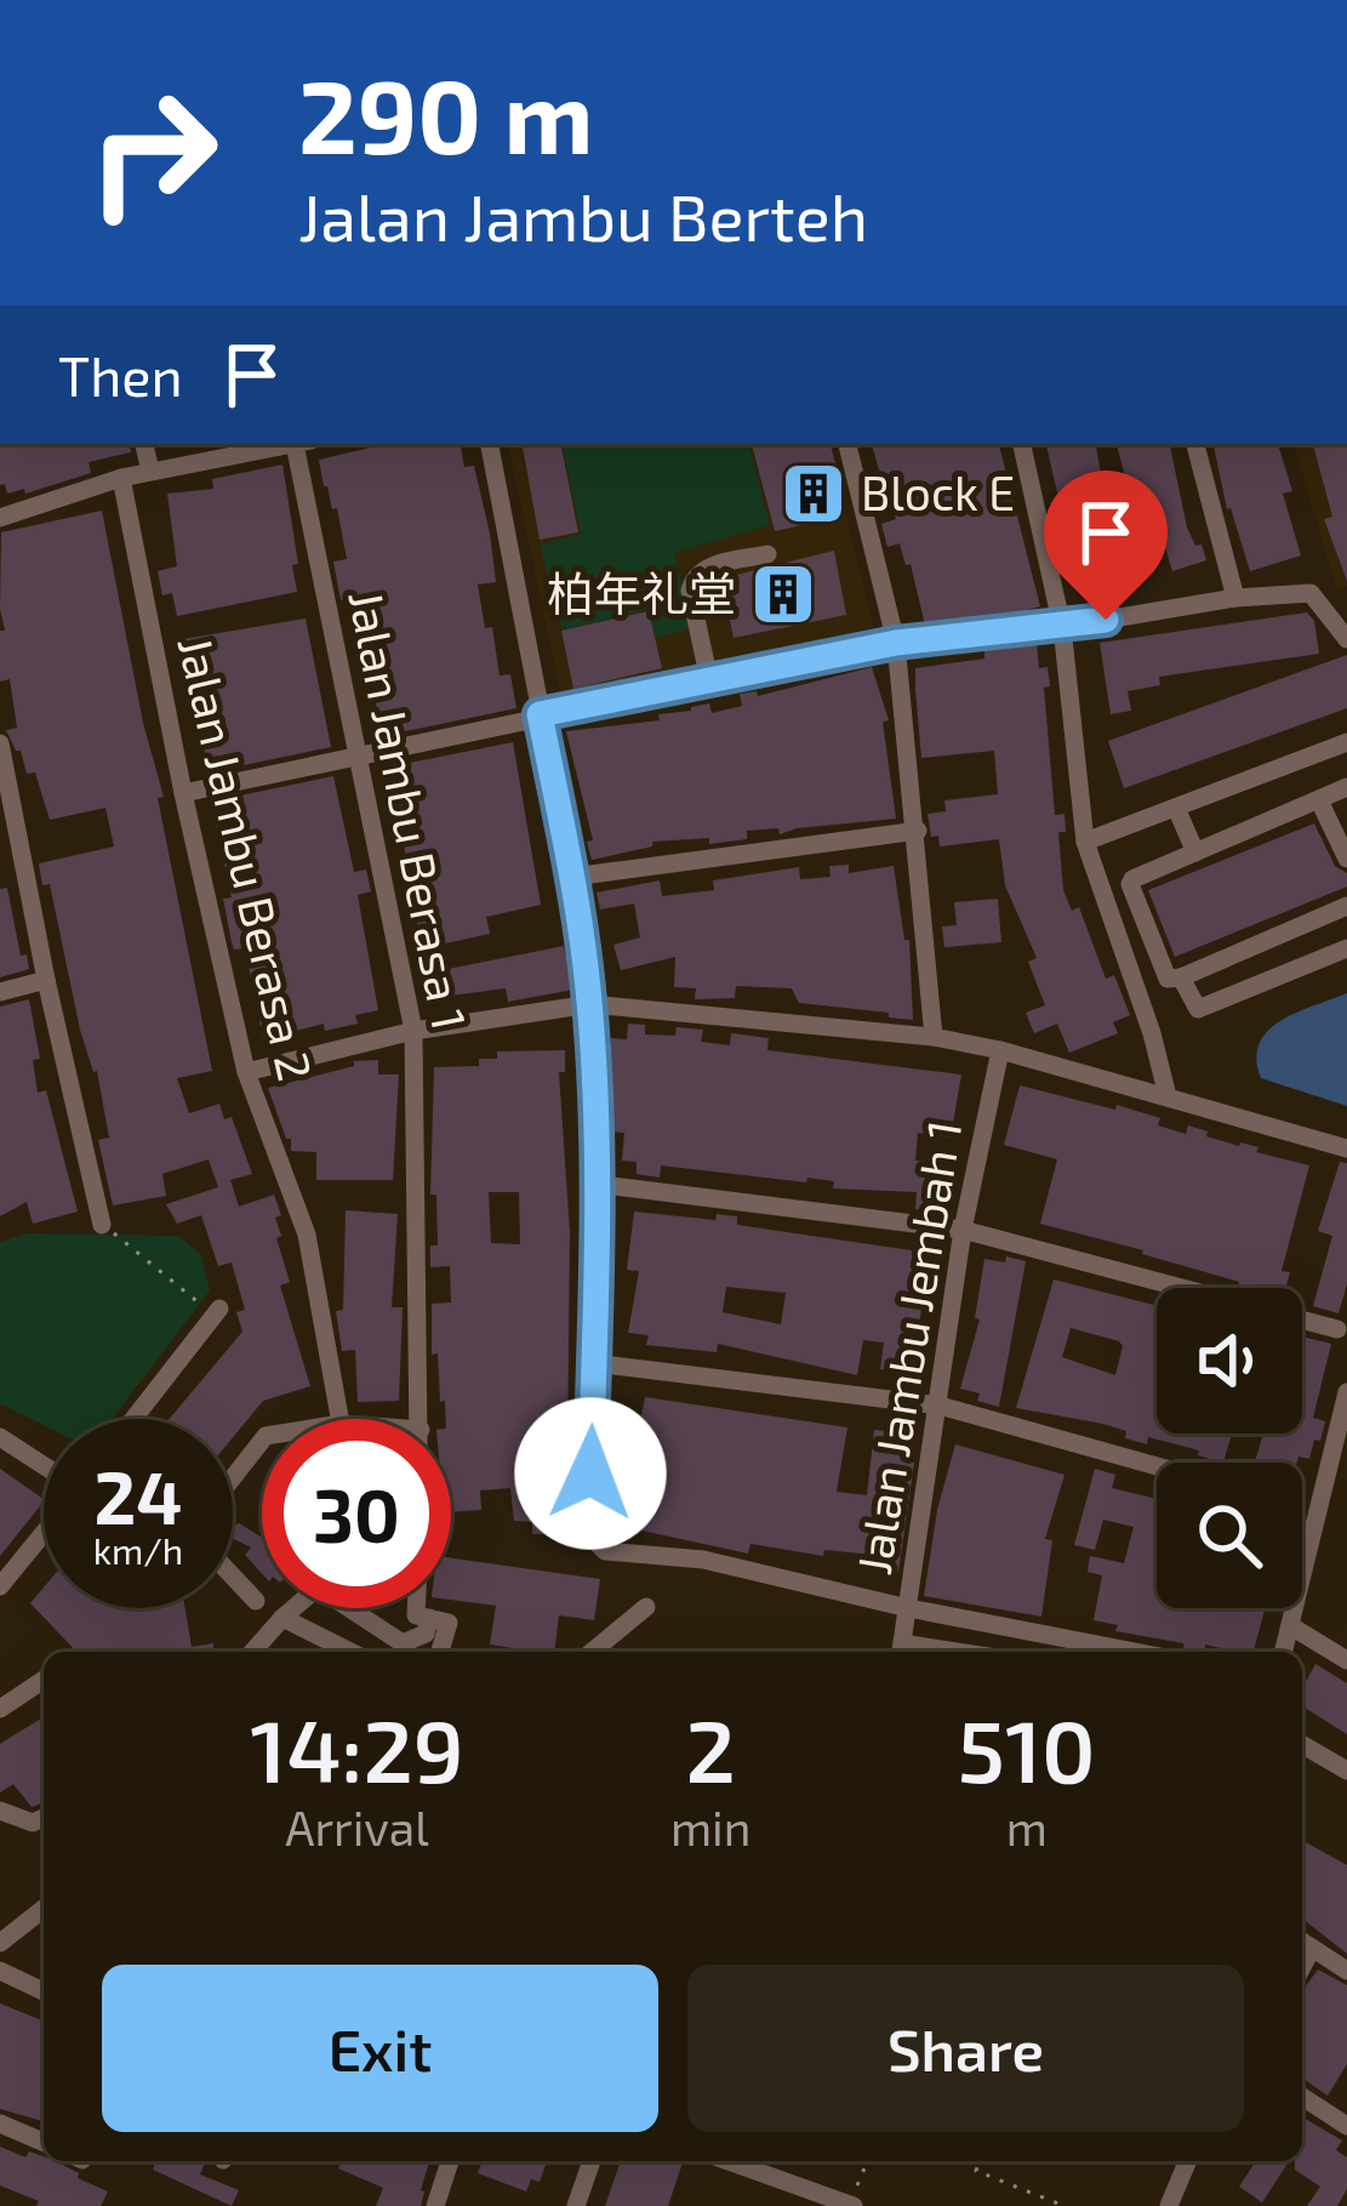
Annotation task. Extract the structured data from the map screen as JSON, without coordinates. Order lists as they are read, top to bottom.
{
  "streets": {
    "street": ["Jalan Jambu Berasa 1", "Jalan Jambu Berasa 2", "Jalan Jambu Jembah 1"]
  },
  "places": {
    "building": ["Block E", "柏年礼堂"]
  },
  "page": {
    "turn": ["290 m", "Jalan Jambu Berteh"],
    "then": "Then",
    "speed": "24 km/h",
    "limit": "30",
    "eta": [
      "14:29",
      "Arrival",
      "2",
      "min",
      "510",
      "m"
    ],
    "buttons": ["Exit", "Share"]
  }
}
